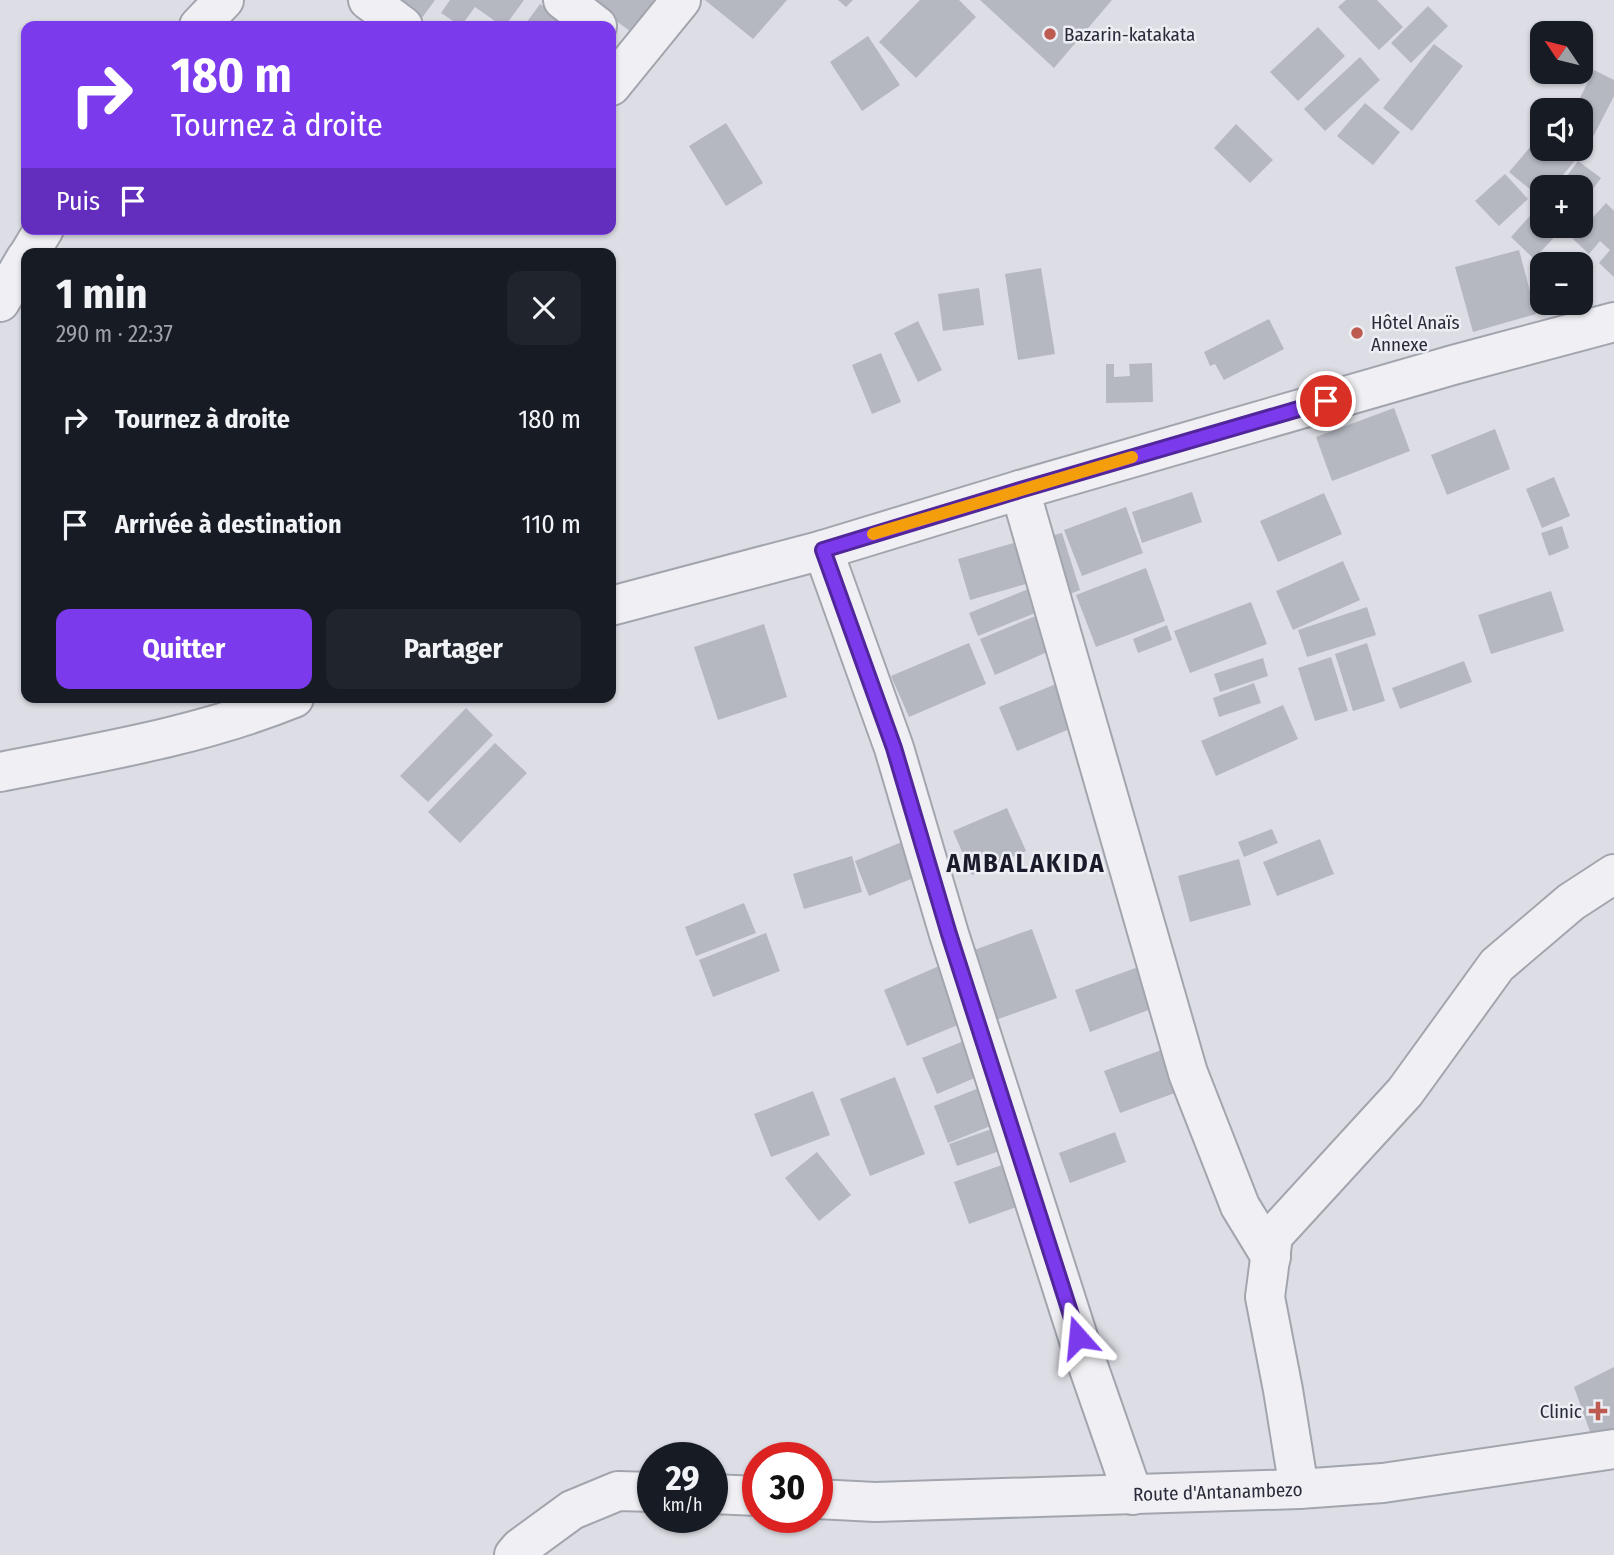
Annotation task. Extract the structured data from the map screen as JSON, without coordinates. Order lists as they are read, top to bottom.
{
  "streets": {
    "street": ["Route d'Antanambezo"]
  },
  "districts": ["AMBALAKIDA"],
  "places": {
    "other": ["Bazarin-katakata", "Hôtel Anaïs Annexe"],
    "health": ["Clinic"]
  },
  "north": "top left",
  "page": {
    "map_buttons": ["+", "−"],
    "turn": ["180 m", "Tournez à droite"],
    "then": "Puis",
    "heading": ["1 min", "290 m · 22:37"],
    "list": [
      {
        "name": "Tournez à droite",
        "value": "180 m"
      },
      {
        "name": "Arrivée à destination",
        "value": "110 m"
      }
    ],
    "buttons": ["Quitter", "Partager"],
    "speed": "29 km/h",
    "limit": "30"
  }
}
